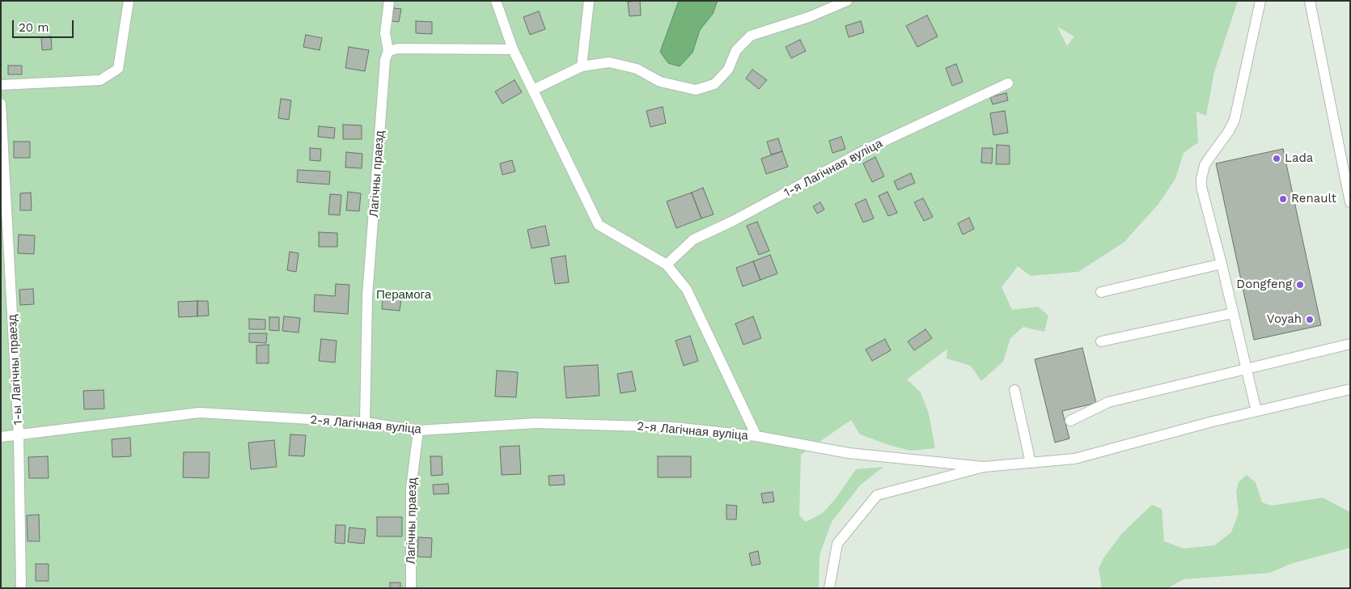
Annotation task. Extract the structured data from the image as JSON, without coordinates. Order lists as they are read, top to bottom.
{
  "streets": {
    "lane": [
      "1-я Лагічная вуліца",
      "Лагічны праезд",
      "1-ы Лагічны праезд",
      "2-я Лагічная вуліца"
    ]
  },
  "crossings": [
    ["Лагічны праезд", "2-я Лагічная вуліца"],
    ["1-ы Лагічны праезд", "2-я Лагічная вуліца"]
  ],
  "parks": ["Перамога"],
  "places": [
    "Lada",
    "Renault",
    "Dongfeng",
    "Voyah"
  ],
  "scale_bar": "20 m"
}
